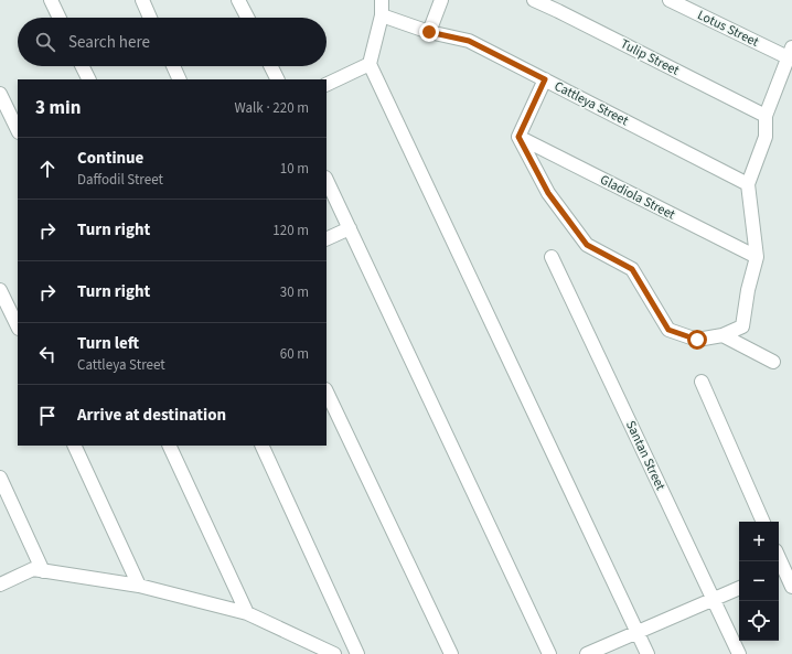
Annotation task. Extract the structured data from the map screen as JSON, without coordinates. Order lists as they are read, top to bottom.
{
  "streets": {
    "street": [
      "Lotus Street",
      "Tulip Street",
      "Cattleya Street",
      "Gladiola Street",
      "Santan Street"
    ]
  },
  "page": {
    "search": "Search here",
    "heading": ["3 min", "Walk · 220 m"],
    "list": [
      ["Continue", "Daffodil Street", "10 m"],
      ["Turn right", "120 m"],
      ["Turn right", "30 m"],
      ["Turn left", "Cattleya Street", "60 m"],
      "Arrive at destination"
    ],
    "map_buttons": ["+", "−"]
  }
}
